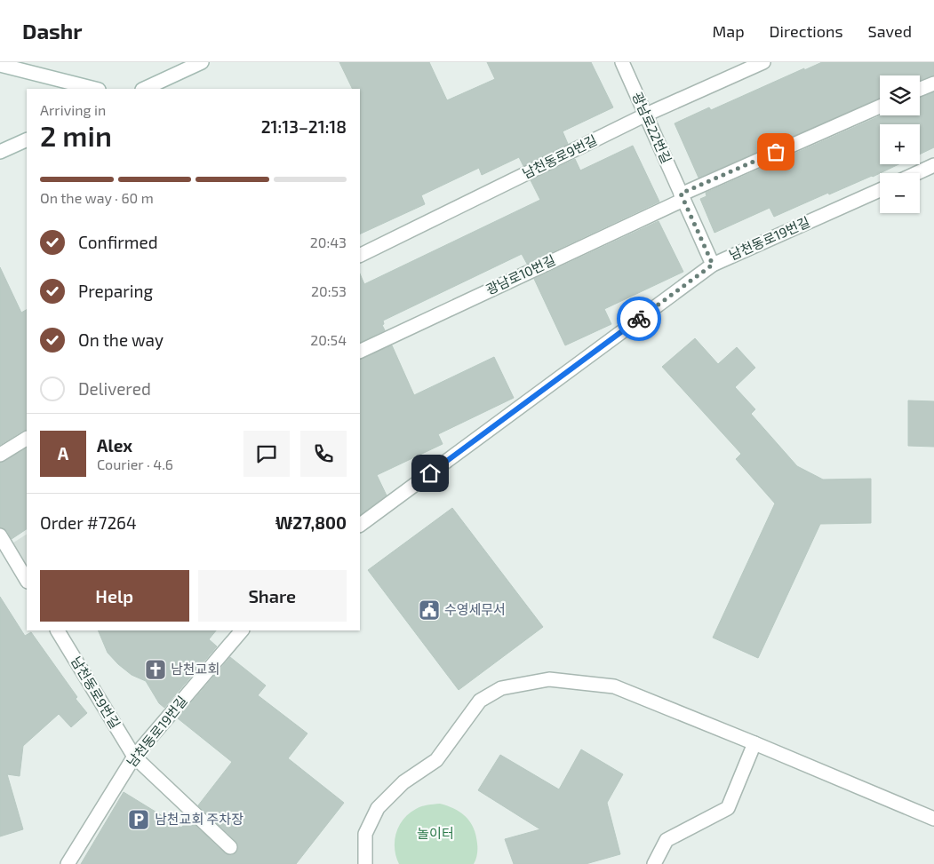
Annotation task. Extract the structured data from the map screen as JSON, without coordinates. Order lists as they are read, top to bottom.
{
  "streets": {
    "street": [
      "광남로22번길",
      "남천동로9번길",
      "남천동로19번길",
      "광남로10번길"
    ]
  },
  "crossings": [
    ["광남로22번길", "남천동로9번길"],
    ["광남로22번길", "남천동로19번길"],
    ["광남로22번길", "광남로10번길"],
    ["남천동로9번길", "남천동로19번길"]
  ],
  "parks": ["놀이터"],
  "places": {
    "public building": ["수영세무서"],
    "church": ["남천교회"],
    "parking": ["남천교회 주차장"]
  },
  "page": {
    "header": "Dashr",
    "nav": ["Map", "Directions", "Saved"],
    "map_buttons": ["+", "−"],
    "heading": ["2 min", "Arriving in", "21:13–21:18"],
    "panel": [
      "Alex",
      "Courier · 4.6",
      "Order #7264",
      "₩27,800"
    ],
    "bar": "On the way · 60 m",
    "list": [
      ["Confirmed", "20:43"],
      ["Preparing", "20:53"],
      ["On the way", "20:54"],
      "Delivered"
    ],
    "round": "A",
    "buttons": ["Help", "Share"]
  }
}
